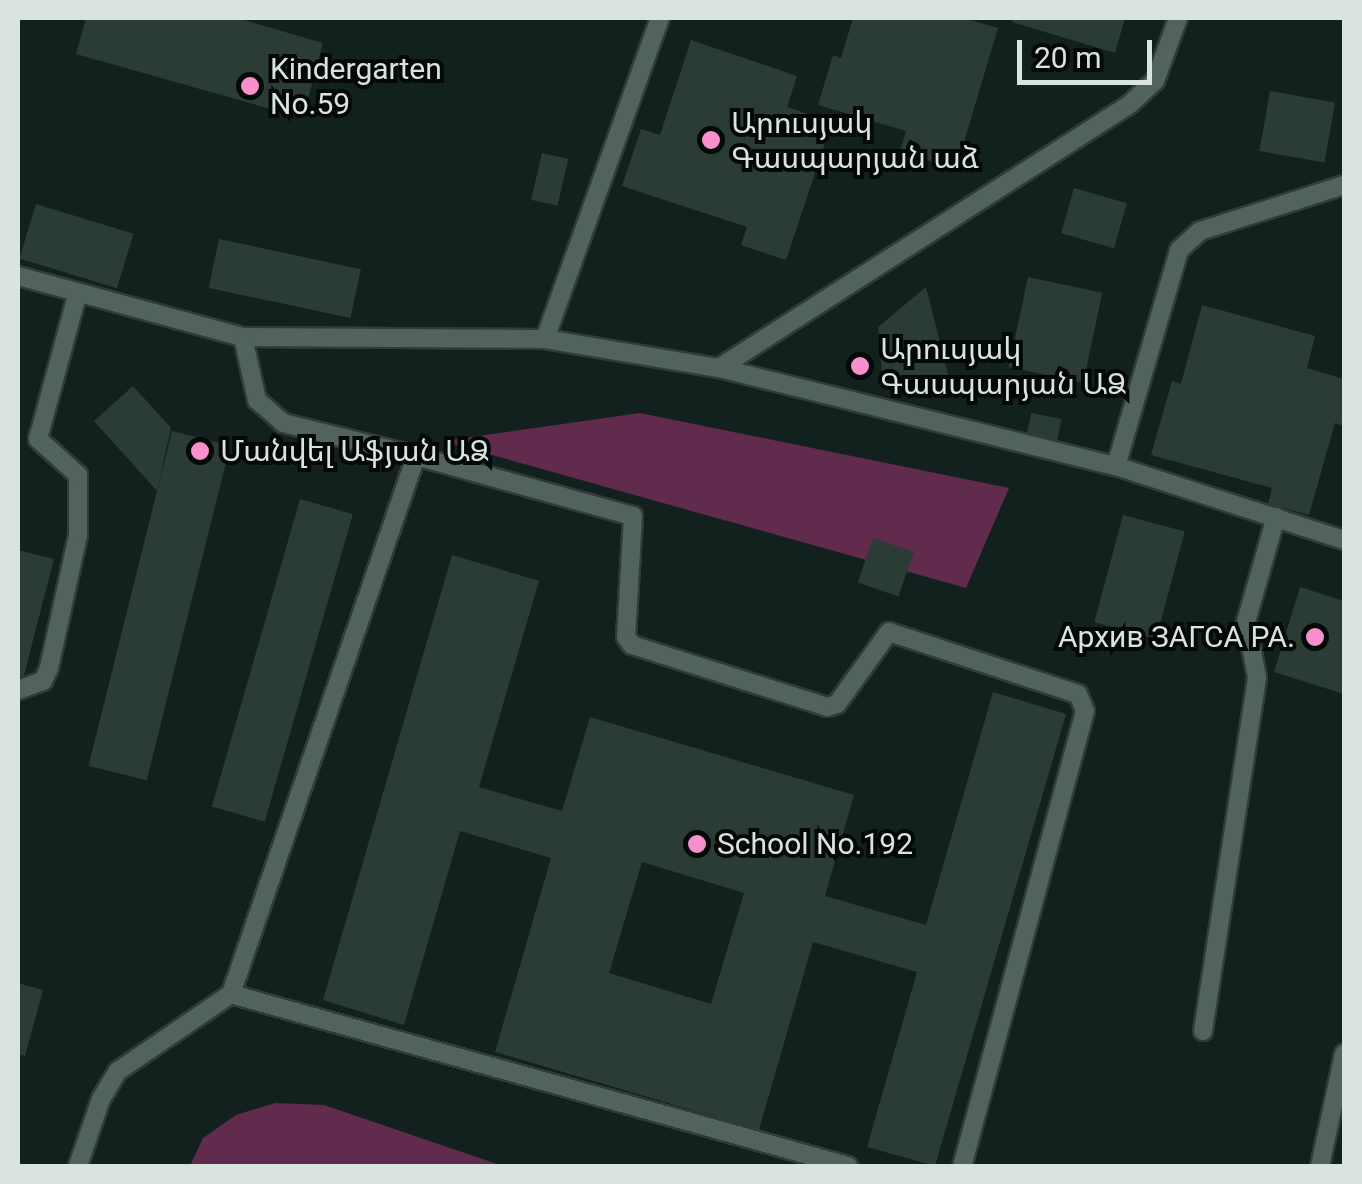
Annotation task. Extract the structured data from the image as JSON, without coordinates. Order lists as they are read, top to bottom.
{
  "places": [
    "Kindergarten No.59",
    "Արուսյակ Գասպարյան աձ",
    "Արուսյակ Գասպարյան ԱՁ",
    "Մանվել Աֆյան ԱՁ",
    "Архив ЗАГСА РА.",
    "School No.192"
  ],
  "scale_bar": "20 m"
}
